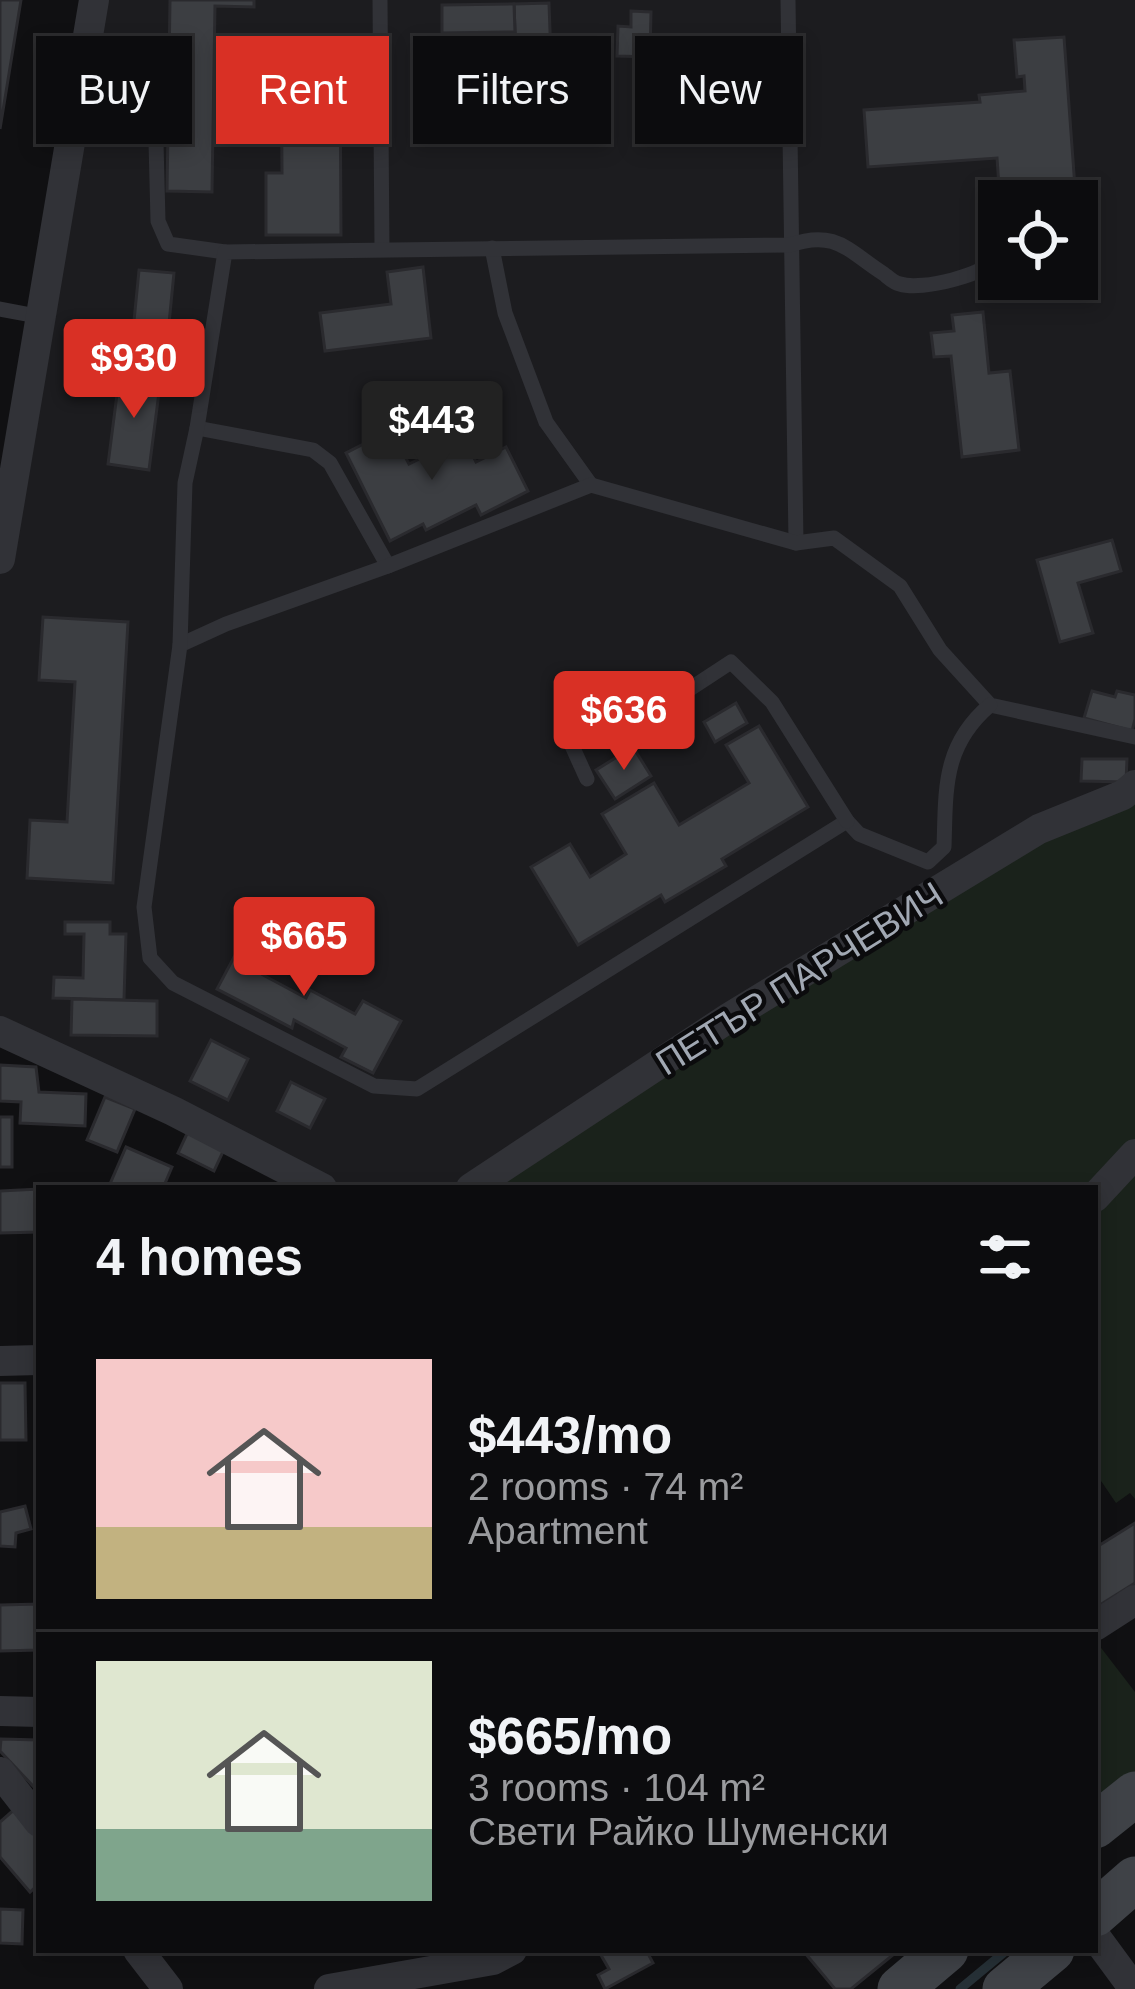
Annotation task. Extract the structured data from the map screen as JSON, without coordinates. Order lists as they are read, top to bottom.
{
  "streets": {
    "street": ["ПЕТЪР ПАРЧЕВИЧ"]
  },
  "page": {
    "chip": [
      "Buy",
      "Rent",
      "Filters",
      "New"
    ],
    "price": [
      "$930",
      "$443",
      "$636",
      "$665"
    ],
    "heading": "4 homes",
    "list": [
      {
        "name": "$443/mo",
        "note": "2 rooms · 74 m² · Apartment"
      },
      {
        "name": "$665/mo",
        "note": "3 rooms · 104 m² · Свети Райко Шуменски"
      }
    ]
  }
}
